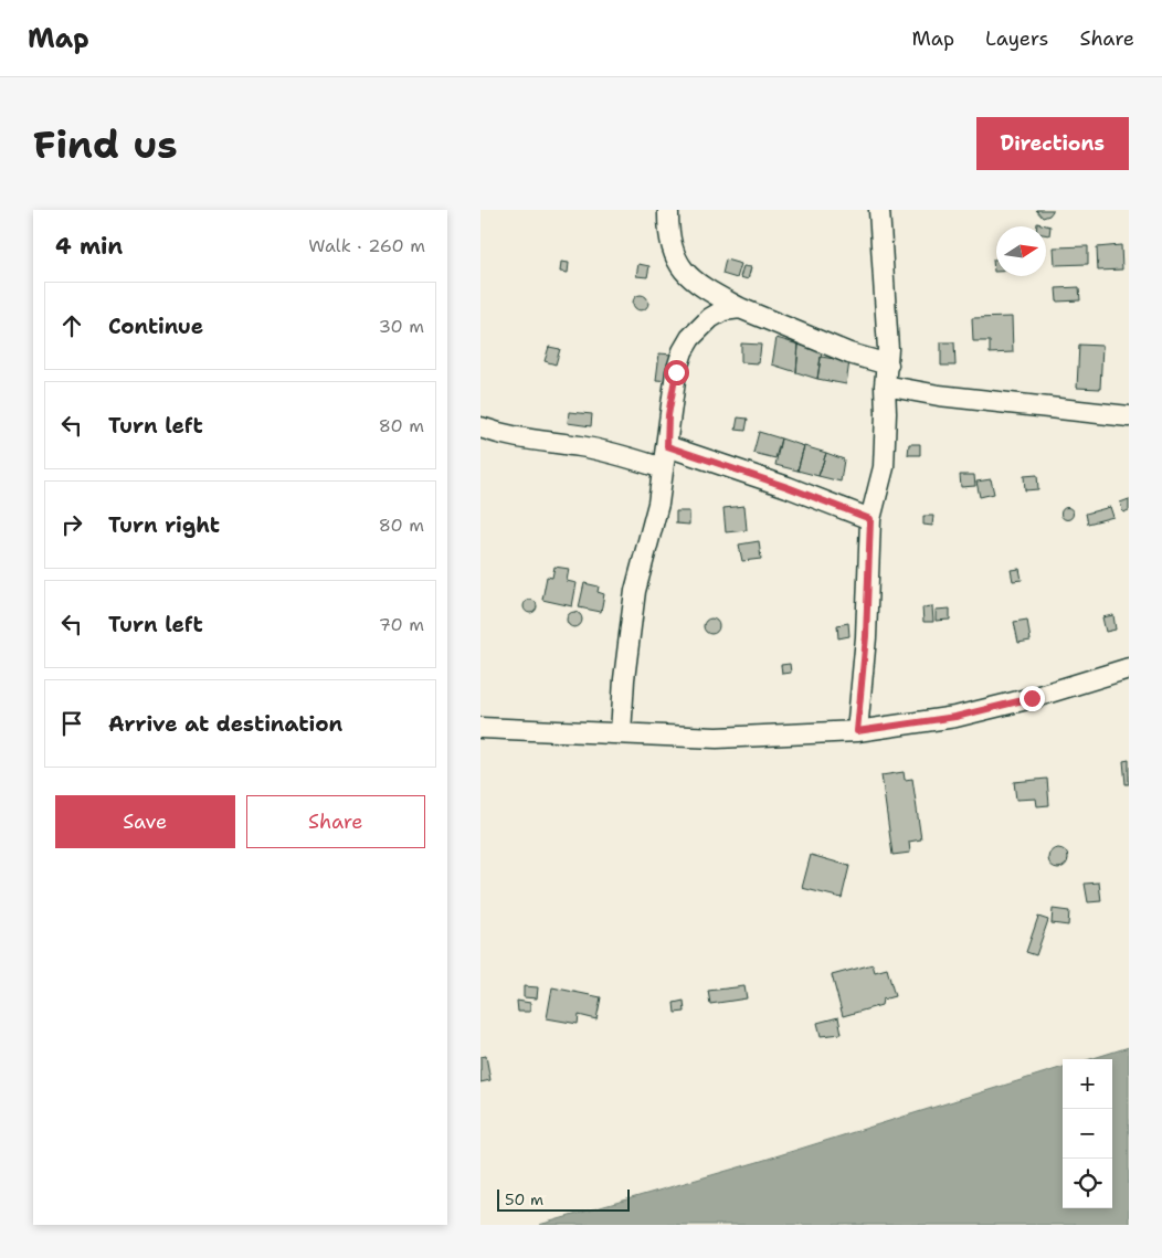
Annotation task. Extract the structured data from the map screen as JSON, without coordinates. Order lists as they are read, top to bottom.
{
  "scale_bar": "50 m",
  "north": "right",
  "page": {
    "header": "Map",
    "nav": ["Map", "Layers", "Share"],
    "buttons": [
      "Directions",
      ["Save", "Share"]
    ],
    "title": "Find us",
    "heading": ["4 min", "Walk · 260 m"],
    "list": [
      ["Continue", "30 m"],
      ["Turn left", "80 m"],
      ["Turn right", "80 m"],
      ["Turn left", "70 m"],
      "Arrive at destination"
    ],
    "map_buttons": ["+", "−"],
    "scale": "50 m"
  }
}
